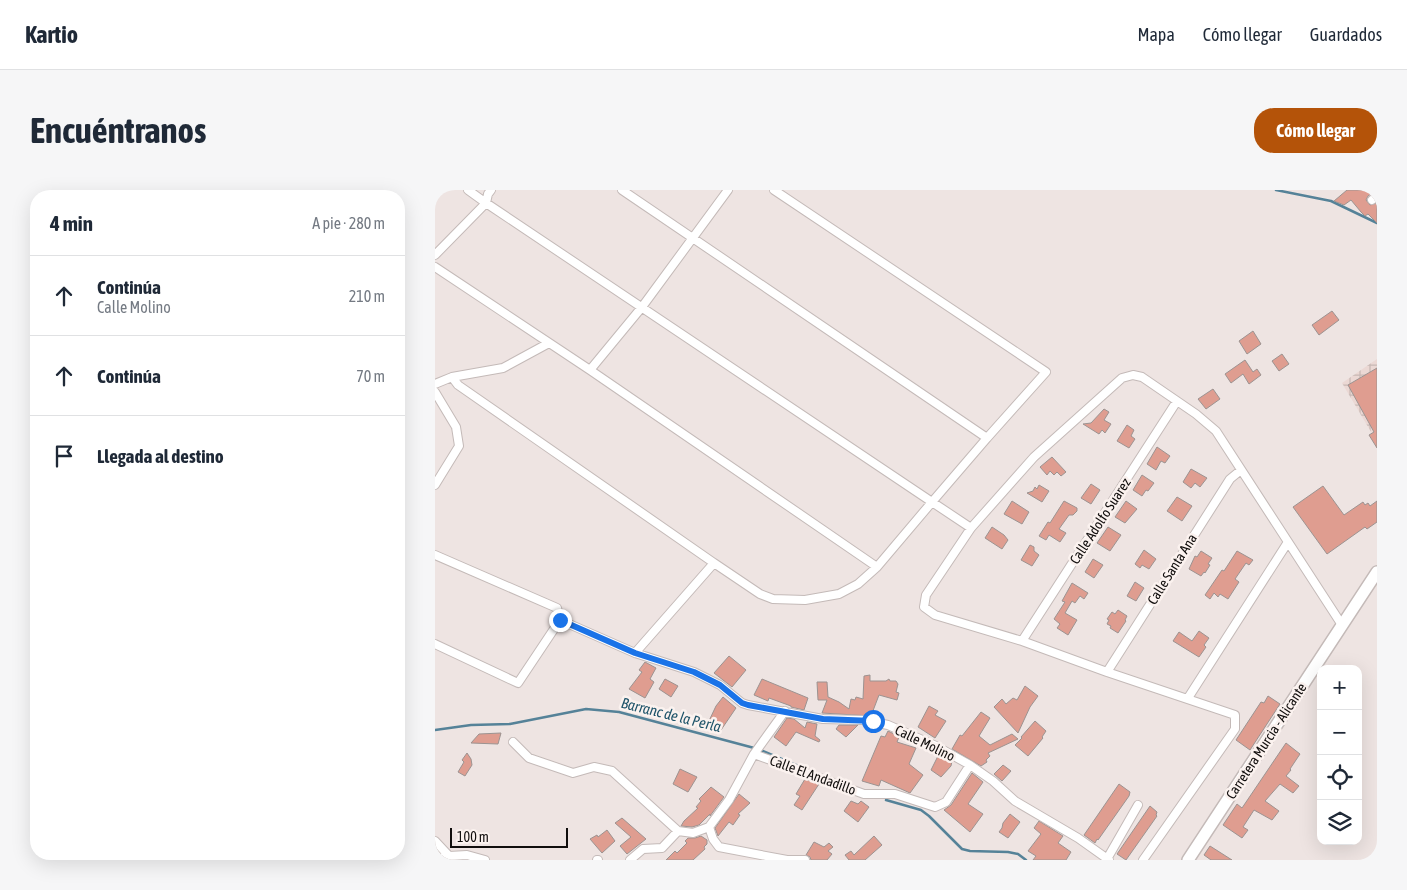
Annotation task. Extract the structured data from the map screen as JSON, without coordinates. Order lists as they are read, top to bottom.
{
  "streets": {
    "highway": ["Carretera Murcia - Alicante"],
    "street": [
      "Calle Adolfo Suarez",
      "Calle Santa Ana",
      "Calle Molino",
      "Calle El Andadillo"
    ]
  },
  "crossings": [
    ["Calle Molino", "Calle El Andadillo"]
  ],
  "water": ["Barranc de la Perla"],
  "scale_bar": "100 m",
  "page": {
    "header": "Kartio",
    "nav": ["Mapa", "Cómo llegar", "Guardados"],
    "buttons": "Cómo llegar",
    "title": "Encuéntranos",
    "heading": ["4 min", "A pie · 280 m"],
    "list": [
      ["Continúa", "Calle Molino", "210 m"],
      ["Continúa", "70 m"],
      "Llegada al destino"
    ],
    "map_buttons": ["+", "−"],
    "scale": "100 m"
  }
}
